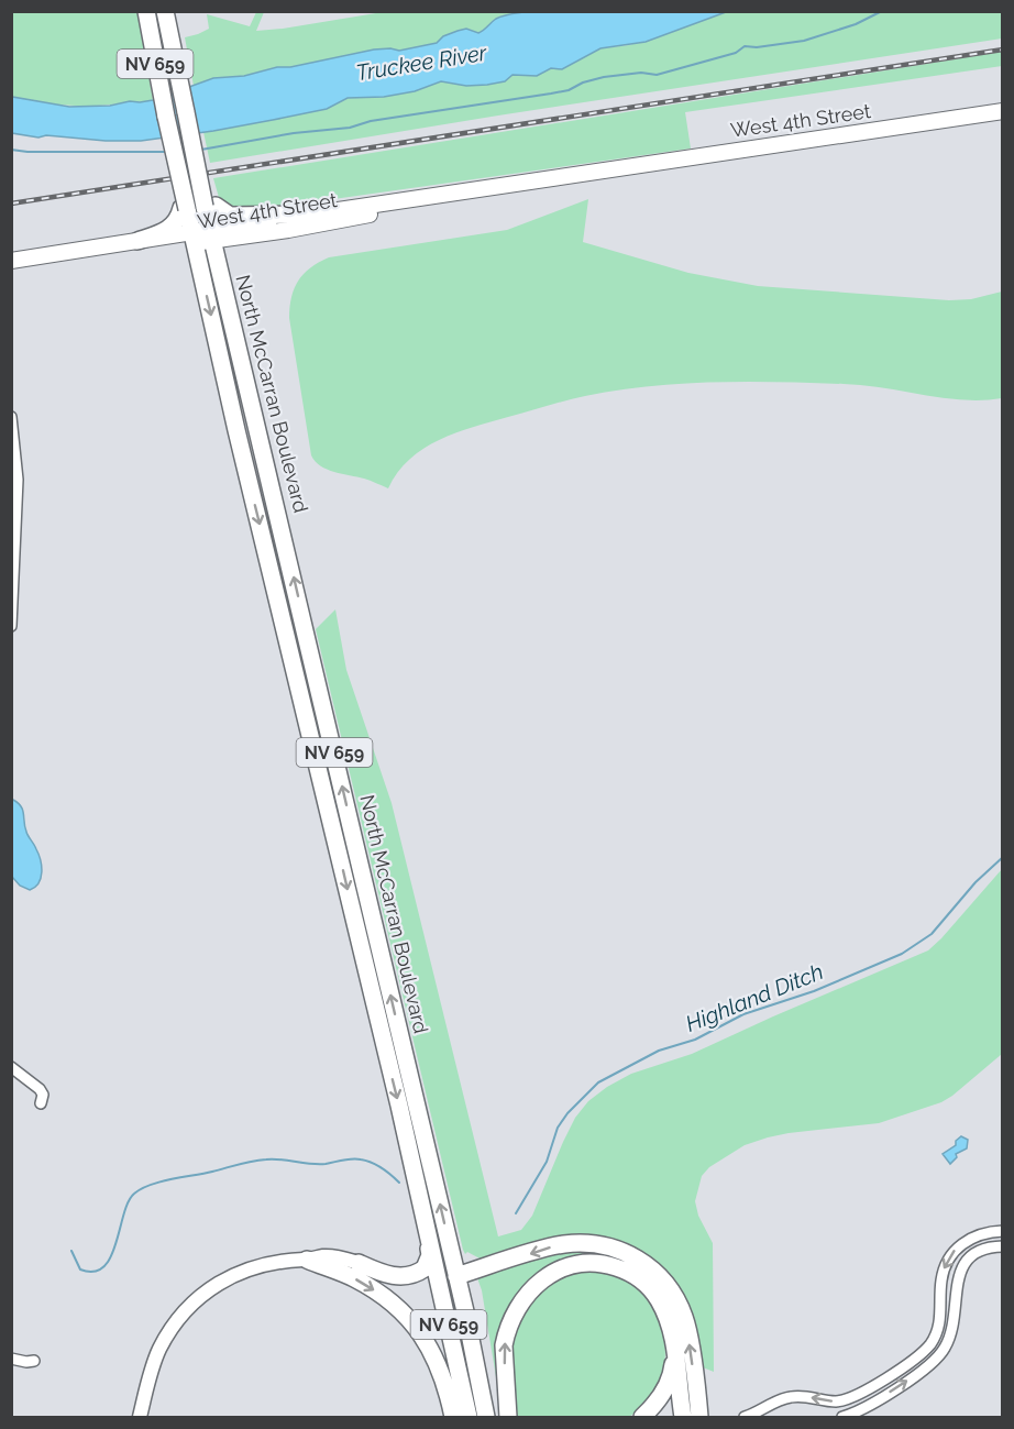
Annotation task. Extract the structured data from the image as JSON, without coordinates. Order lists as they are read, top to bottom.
{
  "streets": {
    "main road": ["NV 659", "West 4th Street", "North McCarran Boulevard"]
  },
  "crossings": [
    ["West 4th Street", "North McCarran Boulevard"]
  ],
  "water": ["Truckee River", "Highland Ditch"]
}
